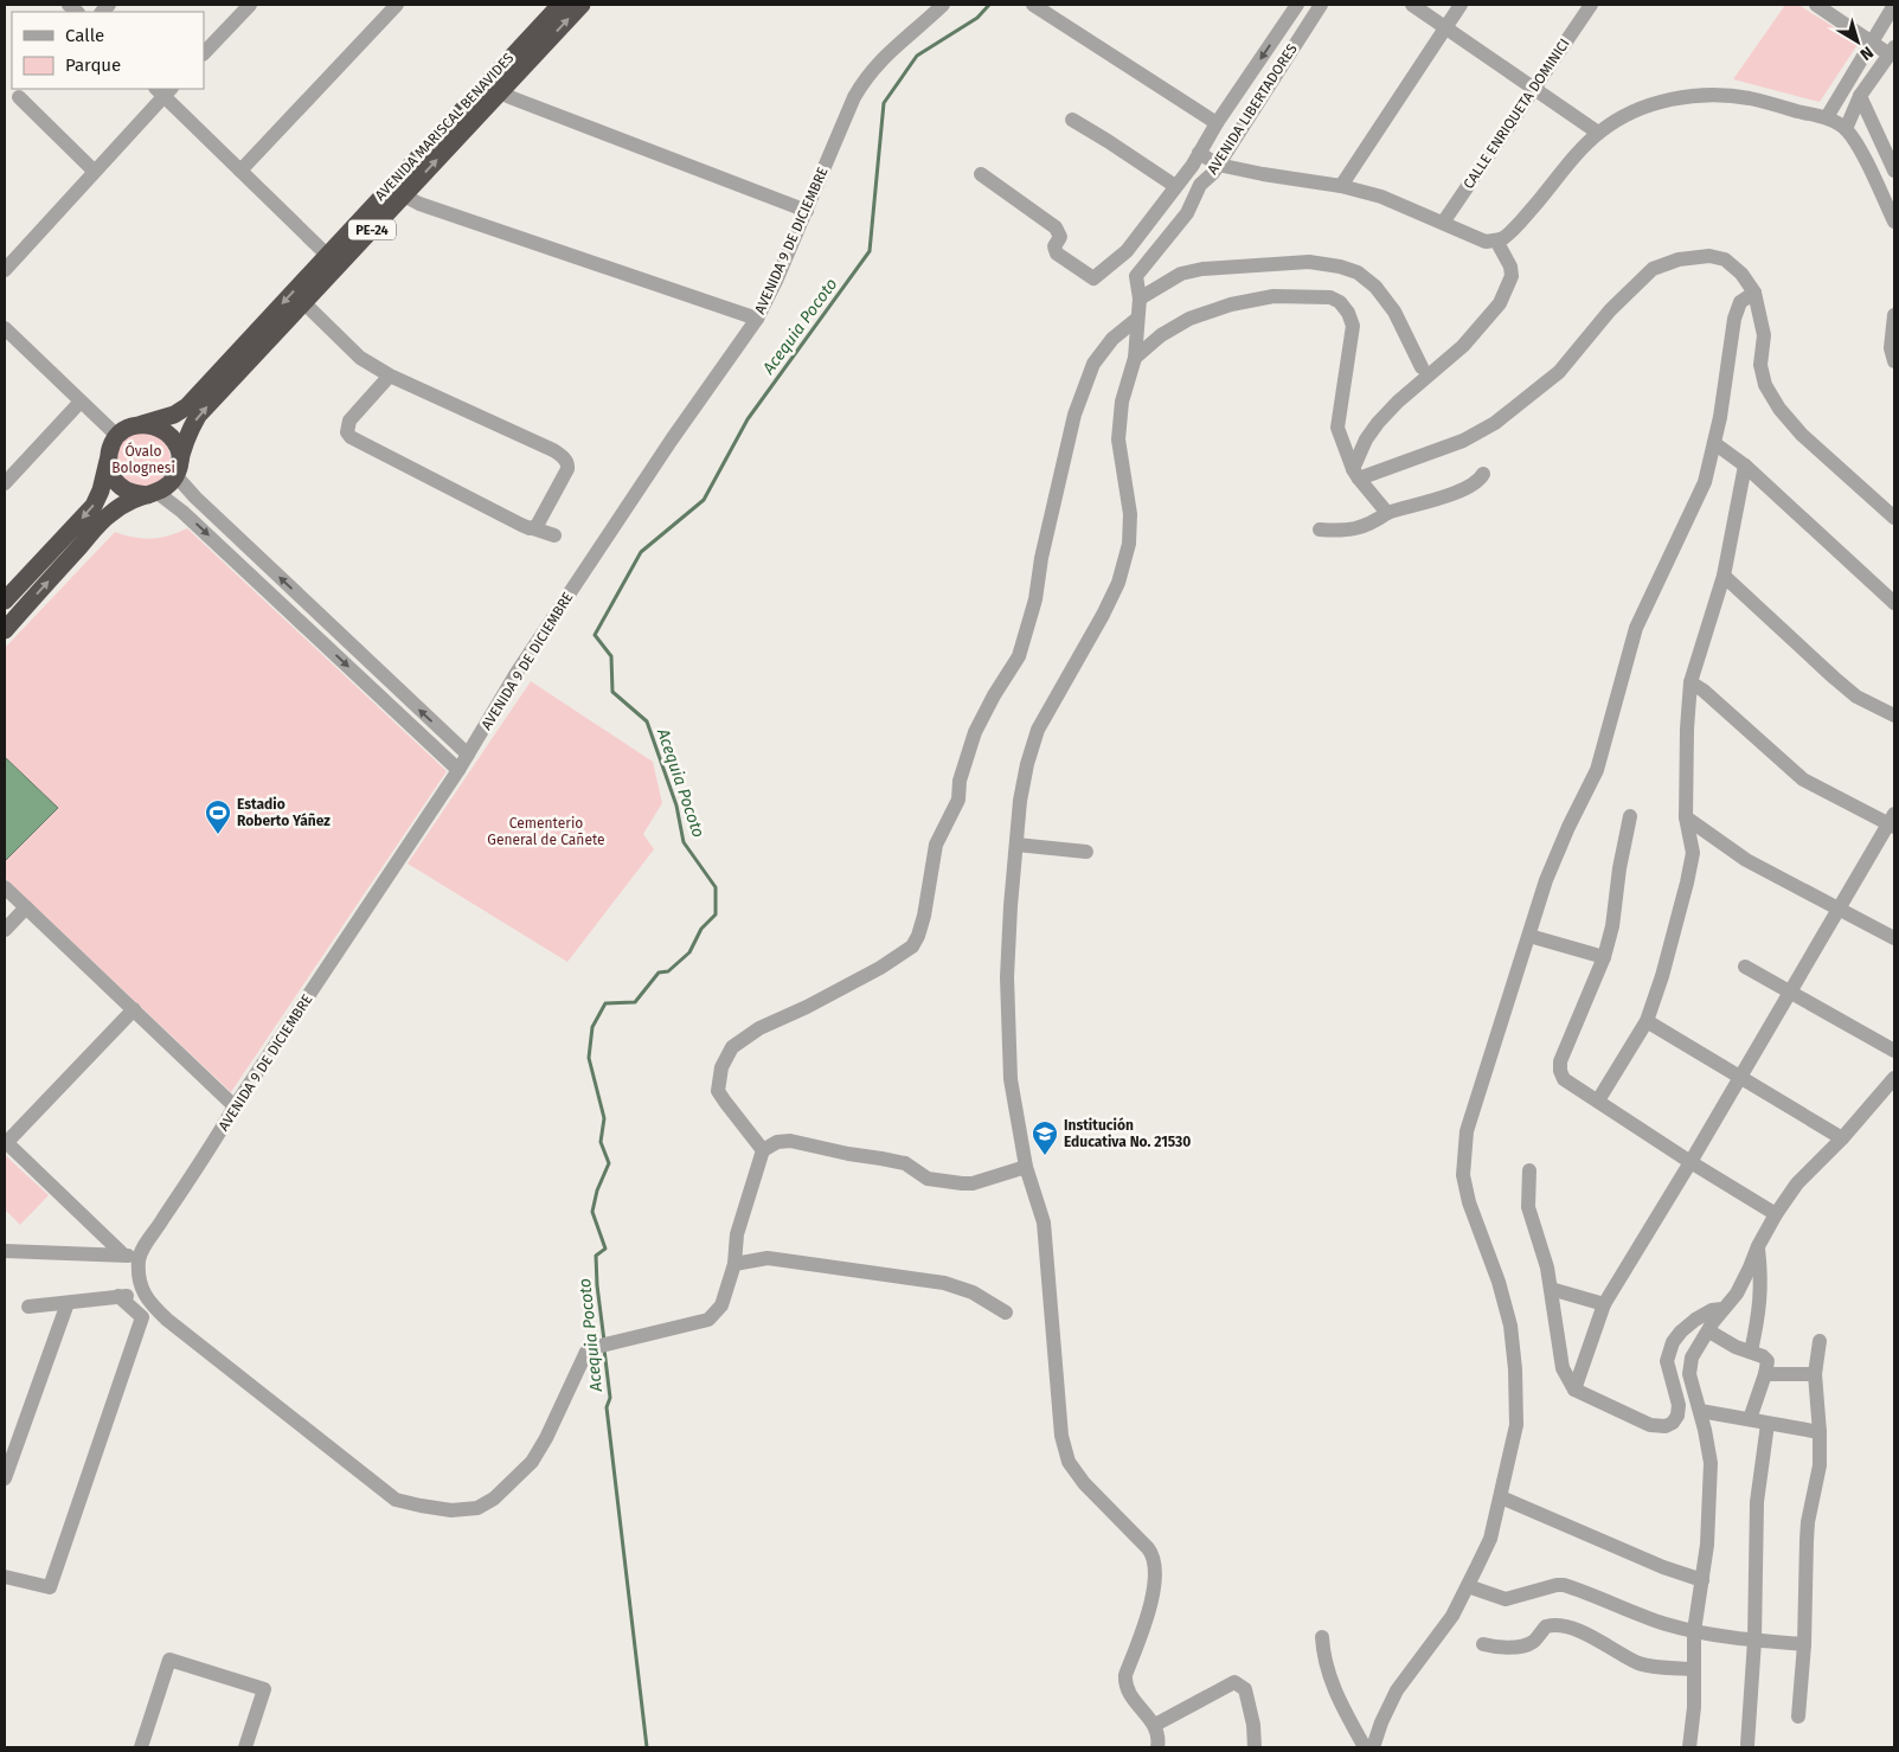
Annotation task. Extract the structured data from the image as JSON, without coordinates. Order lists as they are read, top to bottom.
{
  "streets": {
    "highway": ["AVENIDA MARISCAL BENAVIDES", "PE-24"],
    "street": ["AVENIDA LIBERTADORES", "CALLE ENRIQUETA DOMINICI", "AVENIDA 9 DE DICIEMBRE"]
  },
  "water": ["Acequia Pocoto"],
  "parks": ["Óvalo Bolognesi", "Cementerio General de Cañete"],
  "places": {
    "sports": ["Estadio Roberto Yáñez"],
    "school or university": ["Institución Educativa No. 21530"]
  },
  "legend": ["Calle", "Parque"],
  "north": "bottom right"
}
